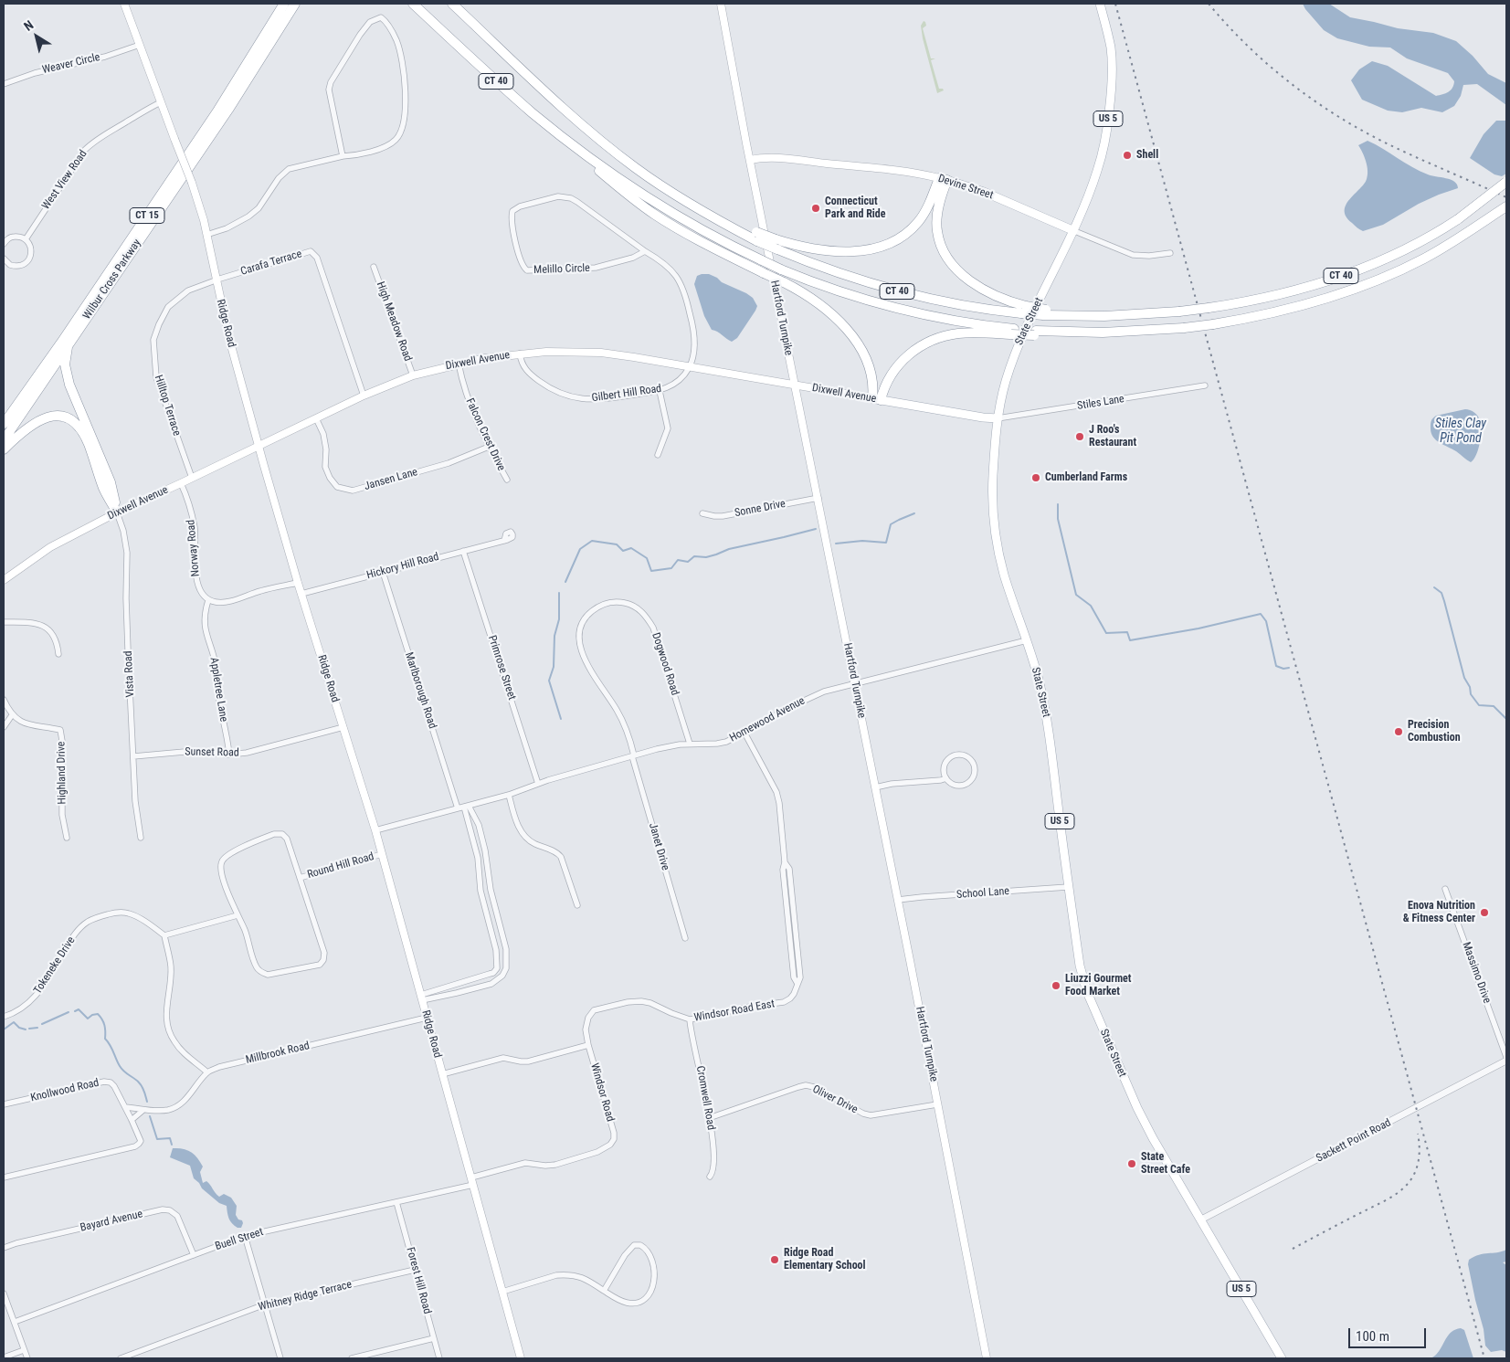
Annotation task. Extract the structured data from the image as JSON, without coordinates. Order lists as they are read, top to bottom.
{
  "streets": {
    "highway": ["CT 40", "CT 15", "Wilbur Cross Parkway"],
    "main road": [
      "US 5",
      "Devine Street",
      "Hartford Turnpike",
      "State Street",
      "Ridge Road",
      "Dixwell Avenue"
    ],
    "street": [
      "Weaver Circle",
      "West View Road",
      "Carafa Terrace",
      "Melillo Circle",
      "High Meadow Road",
      "Gilbert Hill Road",
      "Stiles Lane",
      "Hilltop Terrace",
      "Falcon Crest Drive",
      "Jansen Lane",
      "Sonne Drive",
      "Norway Road",
      "Hickory Hill Road",
      "Dogwood Road",
      "Primrose Street",
      "Vista Road",
      "Appletree Lane",
      "Marlborough Road",
      "Homewood Avenue",
      "Sunset Road",
      "Highland Drive",
      "Janet Drive",
      "Round Hill Road",
      "School Lane",
      "Tokeneke Drive",
      "Massimo Drive",
      "Windsor Road East",
      "Millbrook Road",
      "Knollwood Road",
      "Windsor Road",
      "Cromwell Road",
      "Oliver Drive",
      "Sackett Point Road",
      "Bayard Avenue",
      "Buell Street",
      "Forest Hill Road",
      "Whitney Ridge Terrace"
    ]
  },
  "crossings": [
    ["Weaver Circle", "Ridge Road"],
    ["West View Road", "Ridge Road"],
    ["Devine Street", "Hartford Turnpike"],
    ["Devine Street", "State Street"],
    ["Carafa Terrace", "Ridge Road"],
    ["Carafa Terrace", "Dixwell Avenue"],
    ["Carafa Terrace", "Hilltop Terrace"],
    ["Melillo Circle", "Dixwell Avenue"],
    ["Melillo Circle", "Gilbert Hill Road"],
    ["Hartford Turnpike", "Dixwell Avenue"],
    ["Hartford Turnpike", "Sonne Drive"],
    ["Hartford Turnpike", "Homewood Avenue"],
    ["Hartford Turnpike", "School Lane"],
    ["Hartford Turnpike", "Oliver Drive"],
    ["High Meadow Road", "Dixwell Avenue"],
    ["State Street", "Dixwell Avenue"],
    ["State Street", "Stiles Lane"],
    ["State Street", "Homewood Avenue"],
    ["State Street", "School Lane"],
    ["State Street", "Sackett Point Road"],
    ["Ridge Road", "Dixwell Avenue"],
    ["Ridge Road", "Hickory Hill Road"],
    ["Ridge Road", "Homewood Avenue"],
    ["Ridge Road", "Sunset Road"],
    ["Ridge Road", "Round Hill Road"],
    ["Ridge Road", "Millbrook Road"],
    ["Ridge Road", "Windsor Road"],
    ["Ridge Road", "Buell Street"],
    ["Dixwell Avenue", "Gilbert Hill Road"],
    ["Dixwell Avenue", "Stiles Lane"],
    ["Dixwell Avenue", "Hilltop Terrace"],
    ["Dixwell Avenue", "Falcon Crest Drive"],
    ["Dixwell Avenue", "Jansen Lane"],
    ["Dixwell Avenue", "Norway Road"],
    ["Dixwell Avenue", "Vista Road"],
    ["Falcon Crest Drive", "Jansen Lane"],
    ["Norway Road", "Appletree Lane"],
    ["Hickory Hill Road", "Primrose Street"],
    ["Hickory Hill Road", "Marlborough Road"],
    ["Dogwood Road", "Homewood Avenue"],
    ["Dogwood Road", "Janet Drive"],
    ["Primrose Street", "Homewood Avenue"],
    ["Vista Road", "Sunset Road"],
    ["Appletree Lane", "Sunset Road"],
    ["Marlborough Road", "Homewood Avenue"],
    ["Homewood Avenue", "Janet Drive"],
    ["Homewood Avenue", "Windsor Road East"],
    ["Windsor Road East", "Windsor Road"],
    ["Windsor Road East", "Cromwell Road"],
    ["Windsor Road", "Buell Street"],
    ["Cromwell Road", "Oliver Drive"],
    ["Bayard Avenue", "Buell Street"],
    ["Buell Street", "Forest Hill Road"],
    ["Forest Hill Road", "Whitney Ridge Terrace"]
  ],
  "water": ["Stiles Clay Pit Pond"],
  "places": [
    "Shell",
    "Connecticut Park and Ride",
    "J Roo's Restaurant",
    "Cumberland Farms",
    "Precision Combustion",
    "Enova Nutrition & Fitness Center",
    "Liuzzi Gourmet Food Market",
    "State Street Cafe",
    "Ridge Road Elementary School"
  ],
  "scale_bar": "100 m",
  "north": "top left"
}
